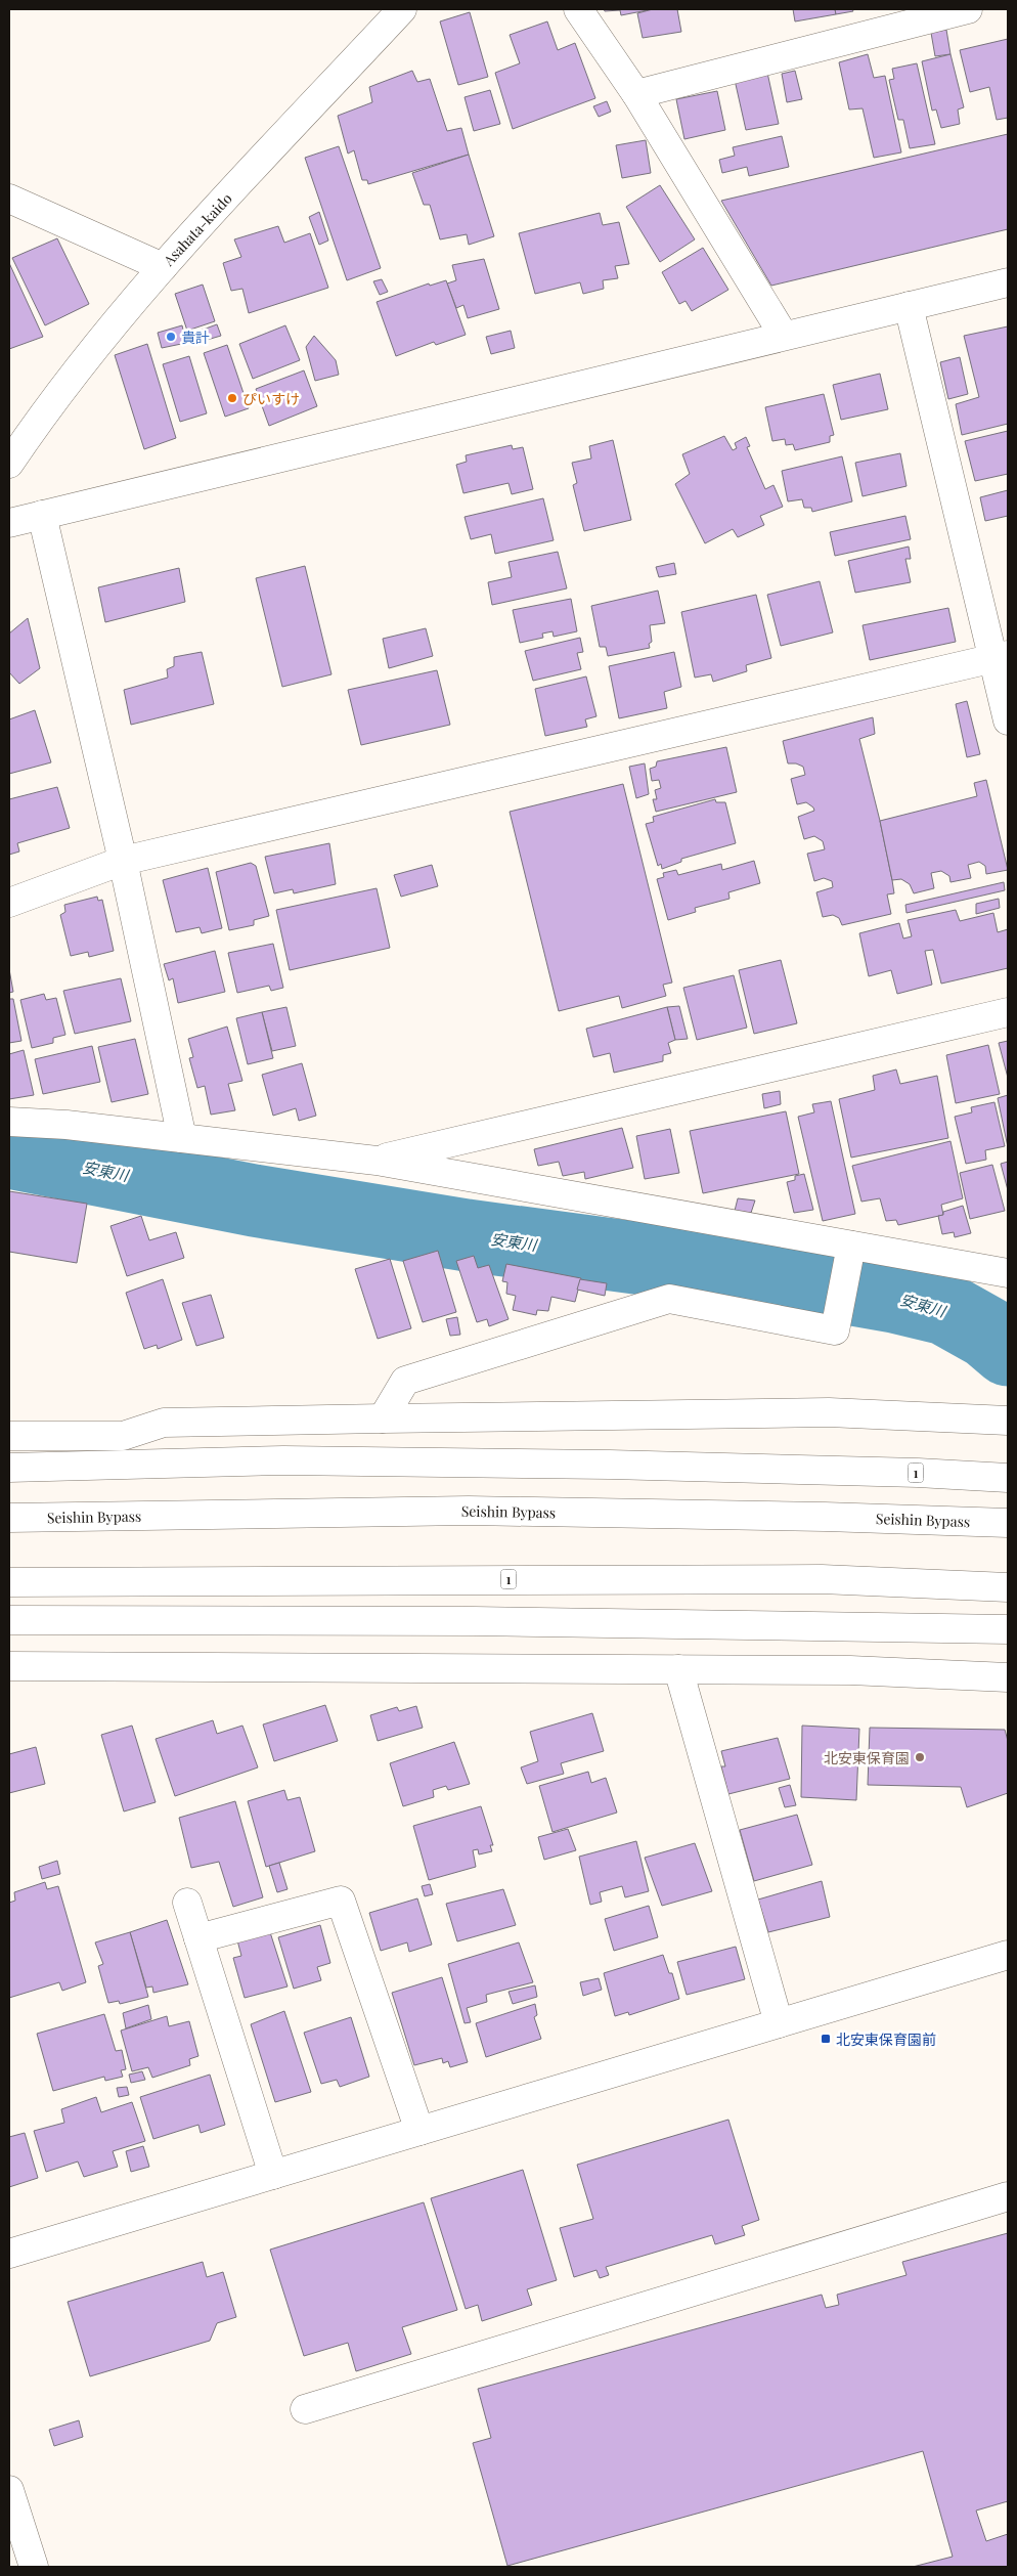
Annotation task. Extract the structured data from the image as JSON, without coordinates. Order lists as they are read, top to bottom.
{
  "streets": {
    "main road": ["Asahata-kaido", "1", "Seishin Bypass"]
  },
  "water": ["安東川"],
  "places": {
    "other": ["貴計", "ぴいすけ", "北安東保育園"],
    "transit": ["北安東保育園前"]
  }
}
